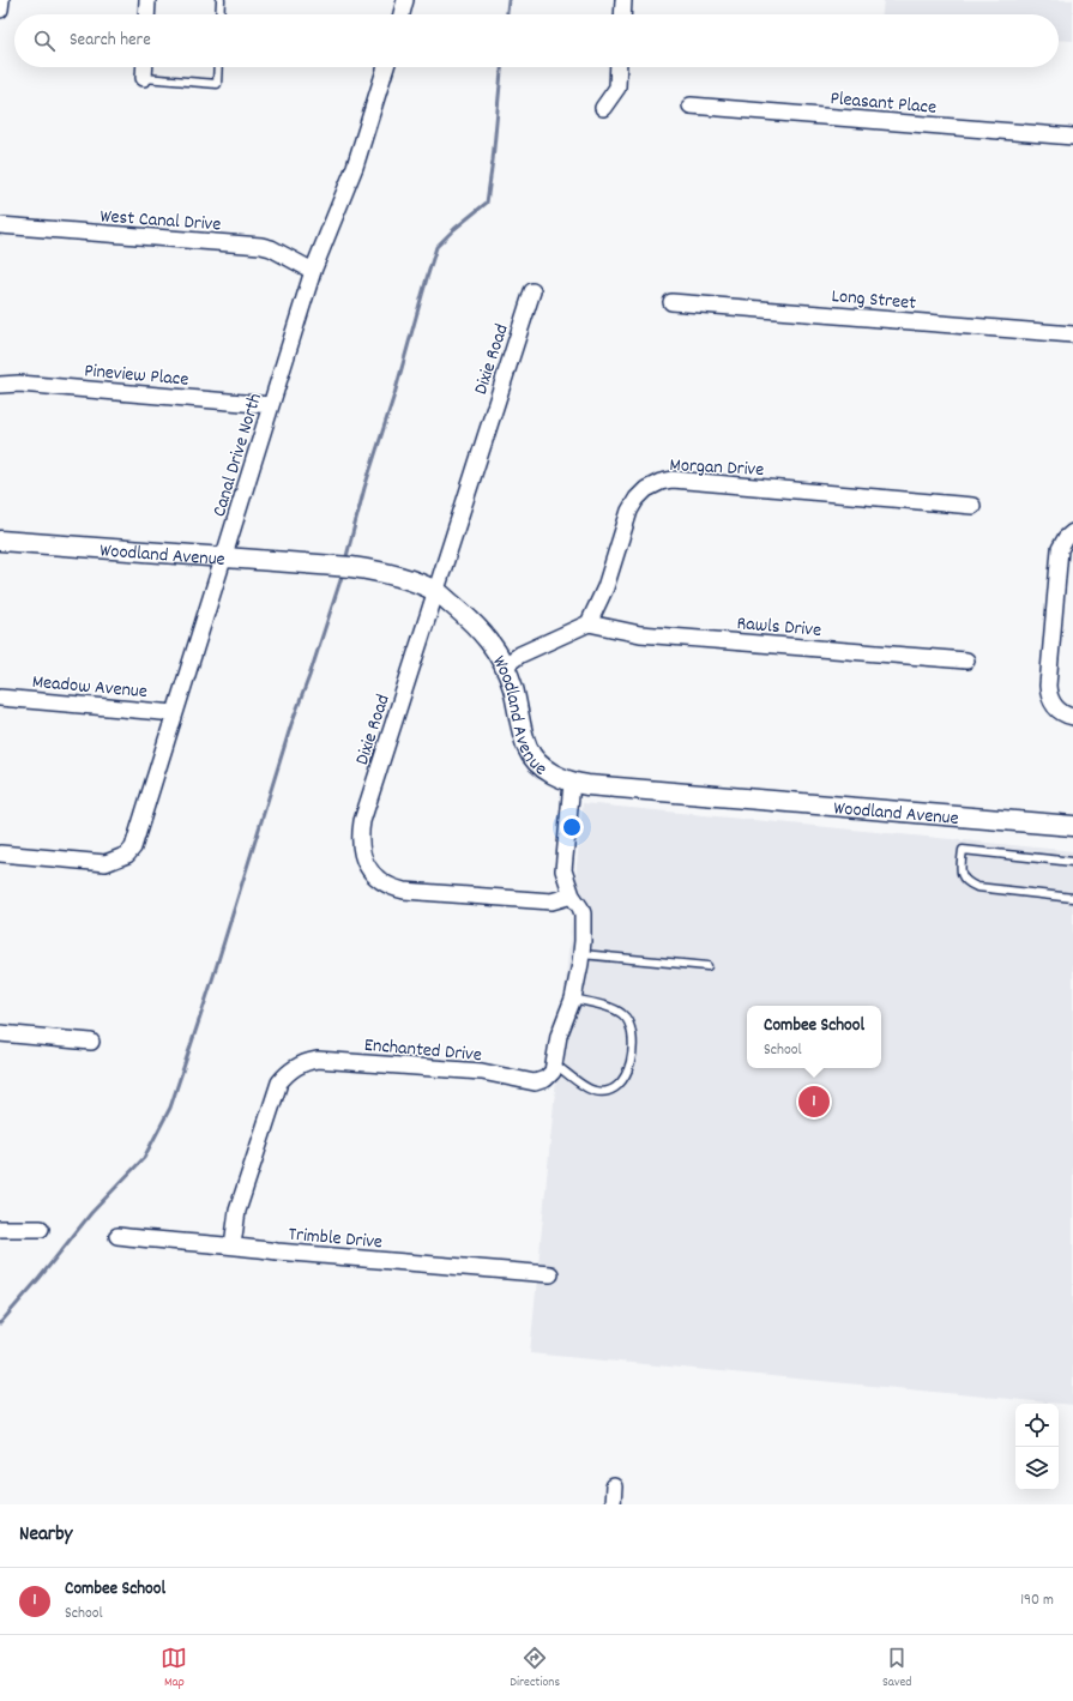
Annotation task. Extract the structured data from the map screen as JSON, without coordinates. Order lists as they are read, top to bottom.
{
  "streets": {
    "street": [
      "Pleasant Place",
      "West Canal Drive",
      "Long Street",
      "Dixie Road",
      "Pineview Place",
      "Canal Drive North",
      "Morgan Drive",
      "Woodland Avenue",
      "Rawls Drive",
      "Meadow Avenue",
      "Enchanted Drive",
      "Trimble Drive"
    ]
  },
  "crossings": [
    ["West Canal Drive", "Canal Drive North"],
    ["Dixie Road", "Woodland Avenue"],
    ["Pineview Place", "Canal Drive North"],
    ["Canal Drive North", "Woodland Avenue"],
    ["Canal Drive North", "Meadow Avenue"],
    ["Morgan Drive", "Rawls Drive"],
    ["Enchanted Drive", "Trimble Drive"]
  ],
  "page": {
    "search": "Search here",
    "popup": ["Combee School", "School"],
    "pins": "1",
    "heading": "Nearby",
    "list": [
      {
        "mark": "1",
        "name": "Combee School",
        "note": "School",
        "value": "190 m"
      }
    ],
    "nav": ["Map", "Directions", "Saved"]
  }
}
